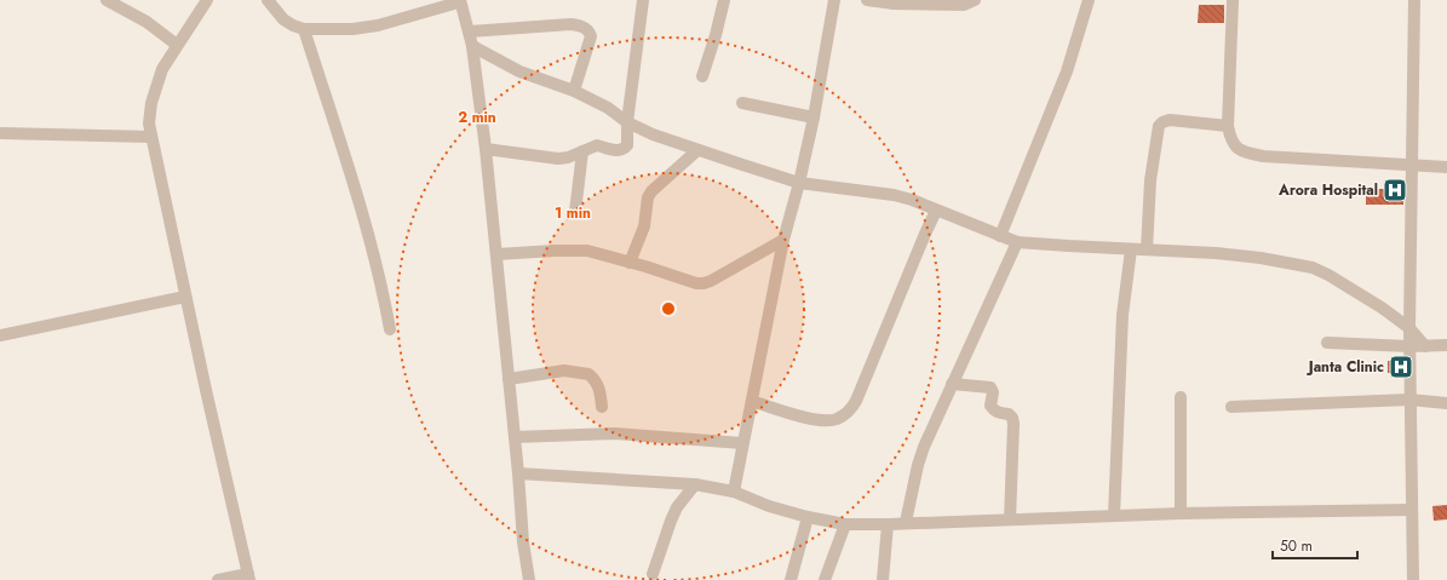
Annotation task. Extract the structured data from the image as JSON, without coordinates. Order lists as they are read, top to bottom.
{
  "places": {
    "hospital": ["Arora Hospital", "Janta Clinic"]
  },
  "scale_bar": "50 m",
  "rings": ["2 min", "1 min"]
}
